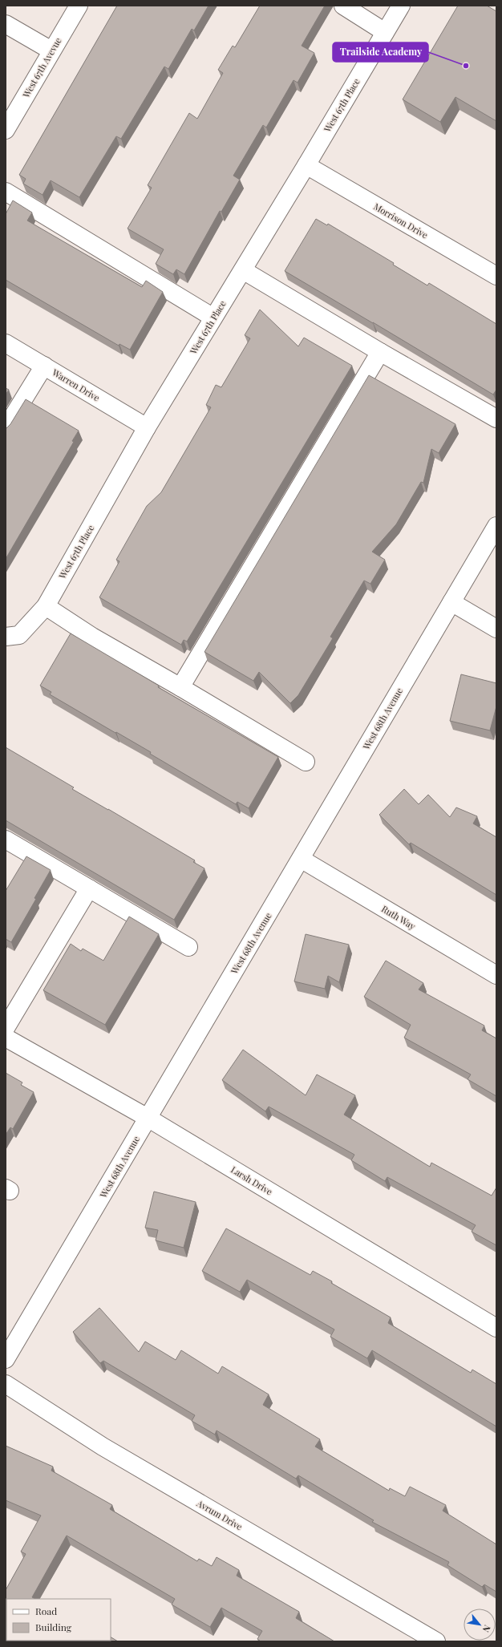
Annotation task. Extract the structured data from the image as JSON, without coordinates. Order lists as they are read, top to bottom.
{
  "streets": {
    "street": [
      "West 67th Avevue",
      "West 67th Place",
      "Morrison Drive",
      "Warren Drive",
      "West 68th Avenue",
      "Ruth Way",
      "Larsh Drive",
      "Avrum Drive"
    ]
  },
  "crossings": [
    ["West 67th Place", "Morrison Drive"],
    ["West 67th Place", "Warren Drive"],
    ["West 68th Avenue", "Ruth Way"],
    ["West 68th Avenue", "Larsh Drive"]
  ],
  "places": ["Trailside Academy"],
  "legend": ["Road", "Building"],
  "north": "bottom right"
}
